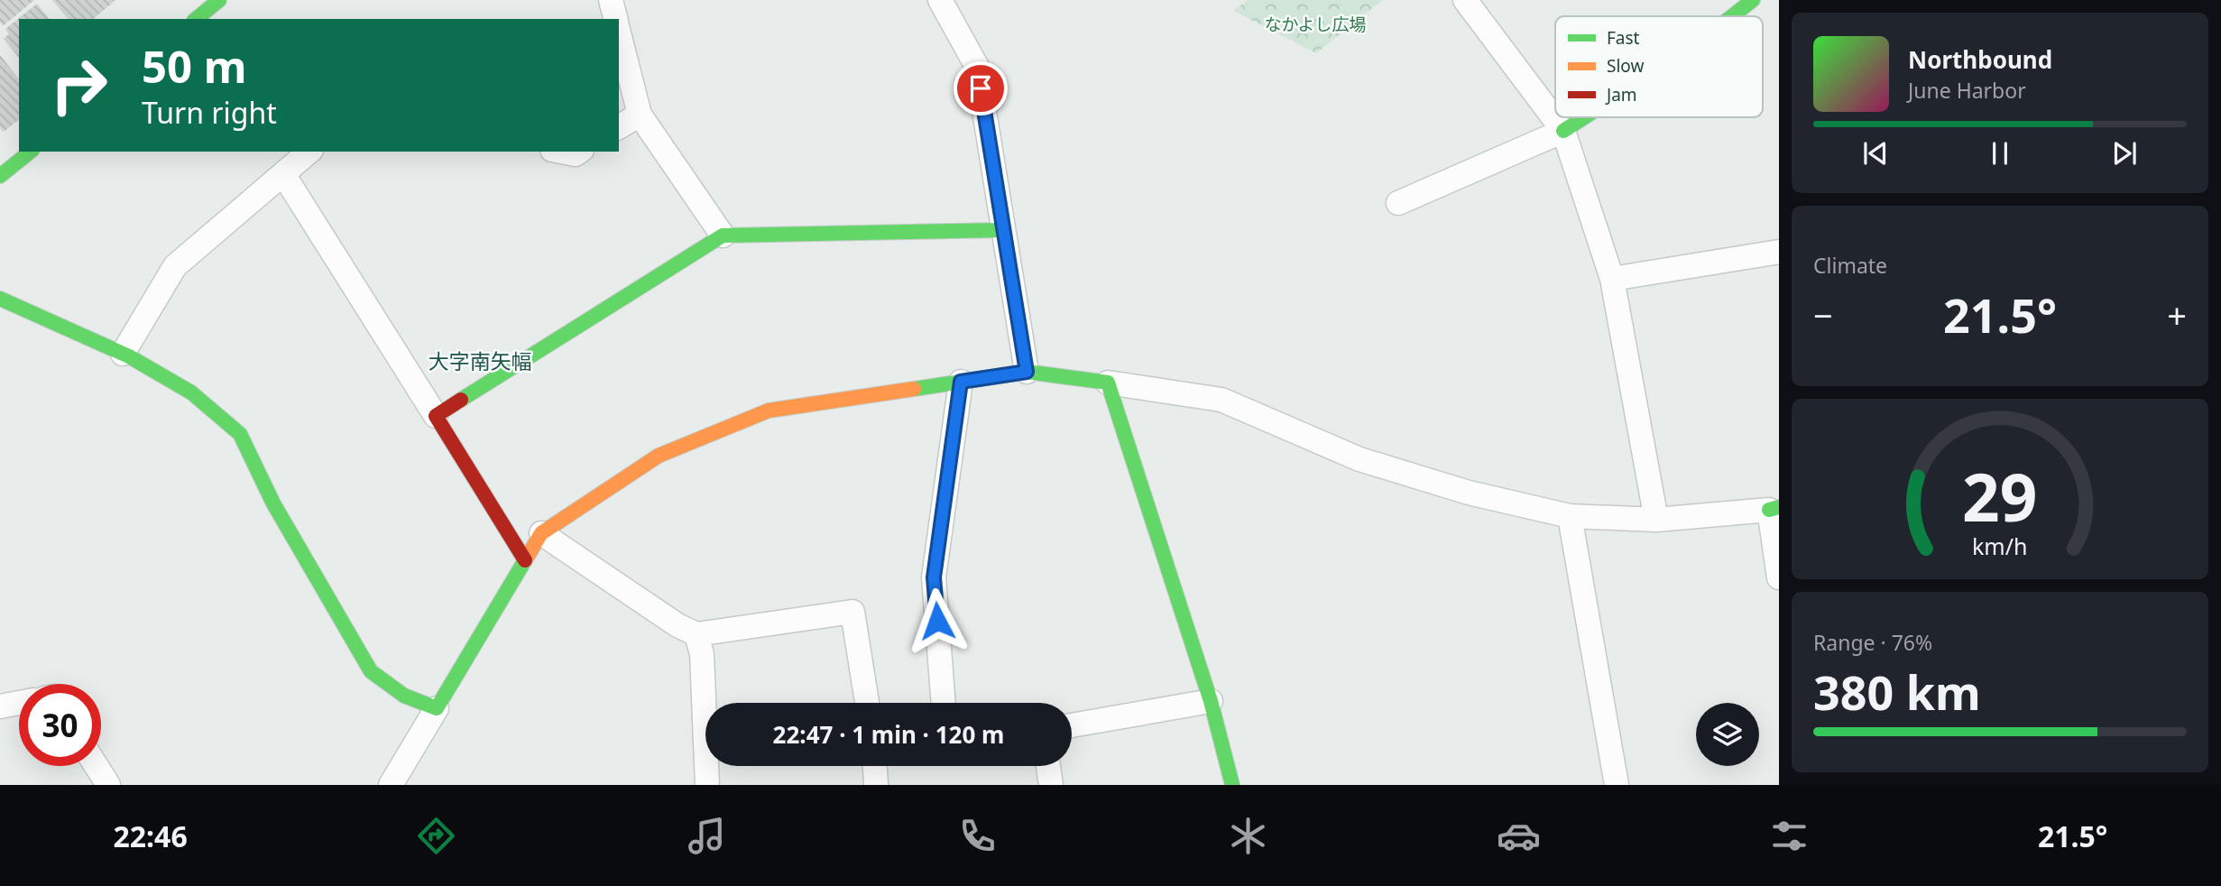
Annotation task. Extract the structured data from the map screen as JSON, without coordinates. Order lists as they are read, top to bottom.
{
  "districts": ["大字南矢幅"],
  "parks": ["なかよし広場"],
  "legend": ["Fast", "Slow", "Jam"],
  "page": {
    "turn": ["50 m", "Turn right"],
    "song": ["Northbound", "June Harbor"],
    "tile": [
      "Climate",
      ["Range · 76%", "380 km"]
    ],
    "heat": ["−", "21.5°", "+"],
    "limit": "30",
    "trip": "22:47 · 1 min · 120 m",
    "tabs": ["22:46", "21.5°"],
    "gauge": ["29", "km/h"]
  }
}
